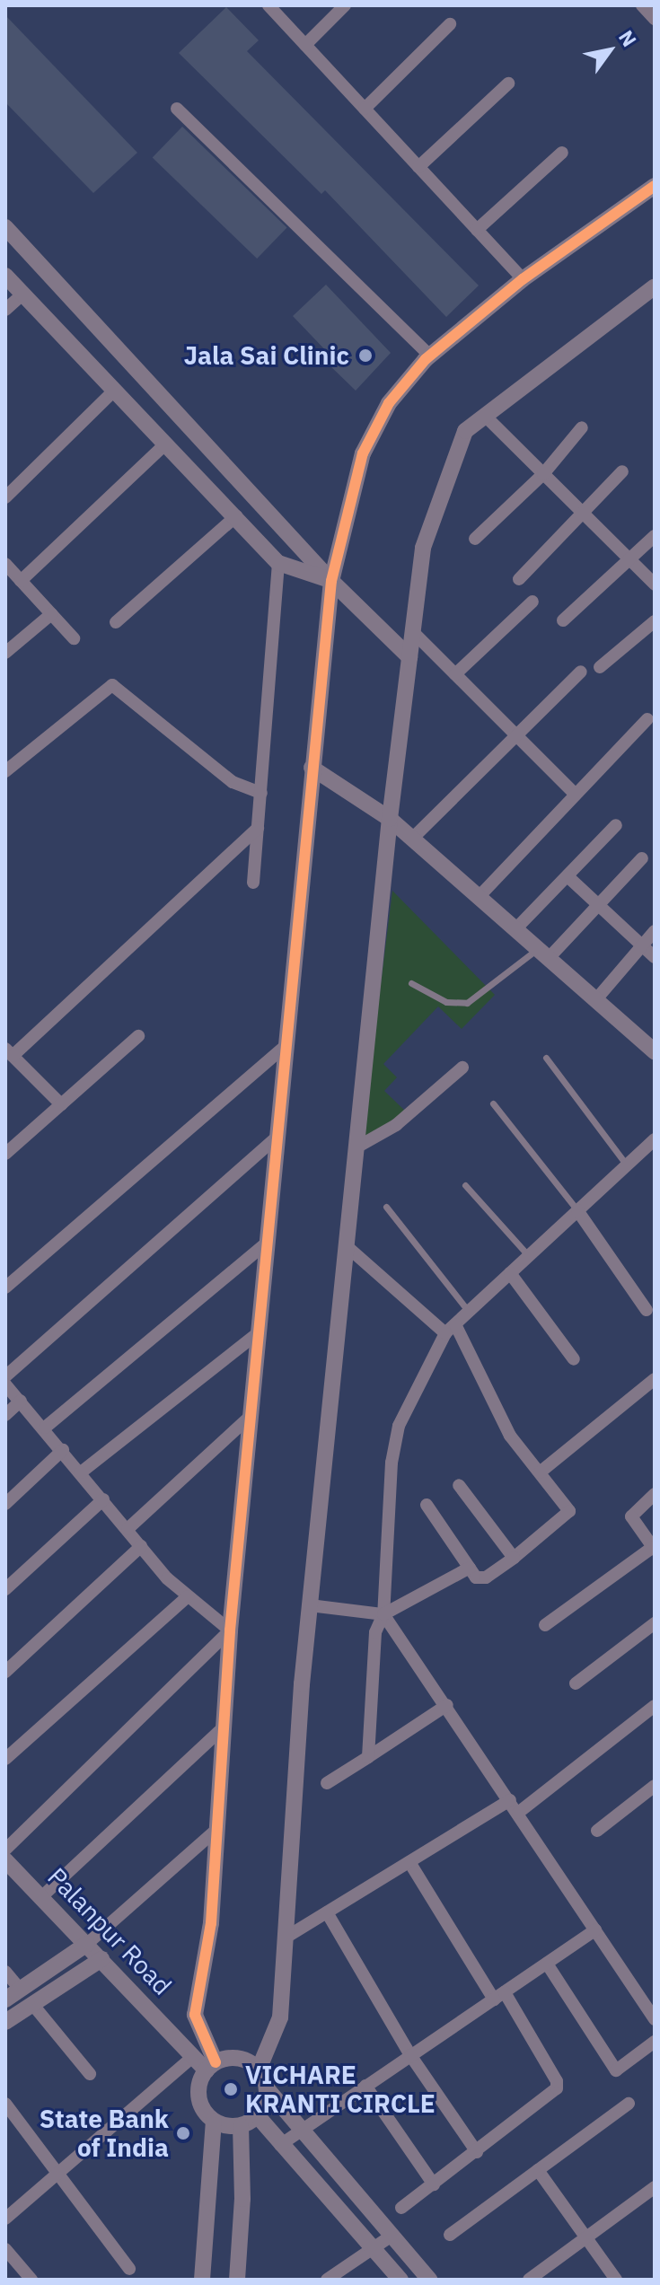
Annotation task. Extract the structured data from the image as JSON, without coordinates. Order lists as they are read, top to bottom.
{
  "streets": {
    "street": ["Palanpur Road"]
  },
  "places": ["Jala Sai Clinic", "VICHARE KRANTI CIRCLE", "State Bank of India"],
  "north": "top right"
}
